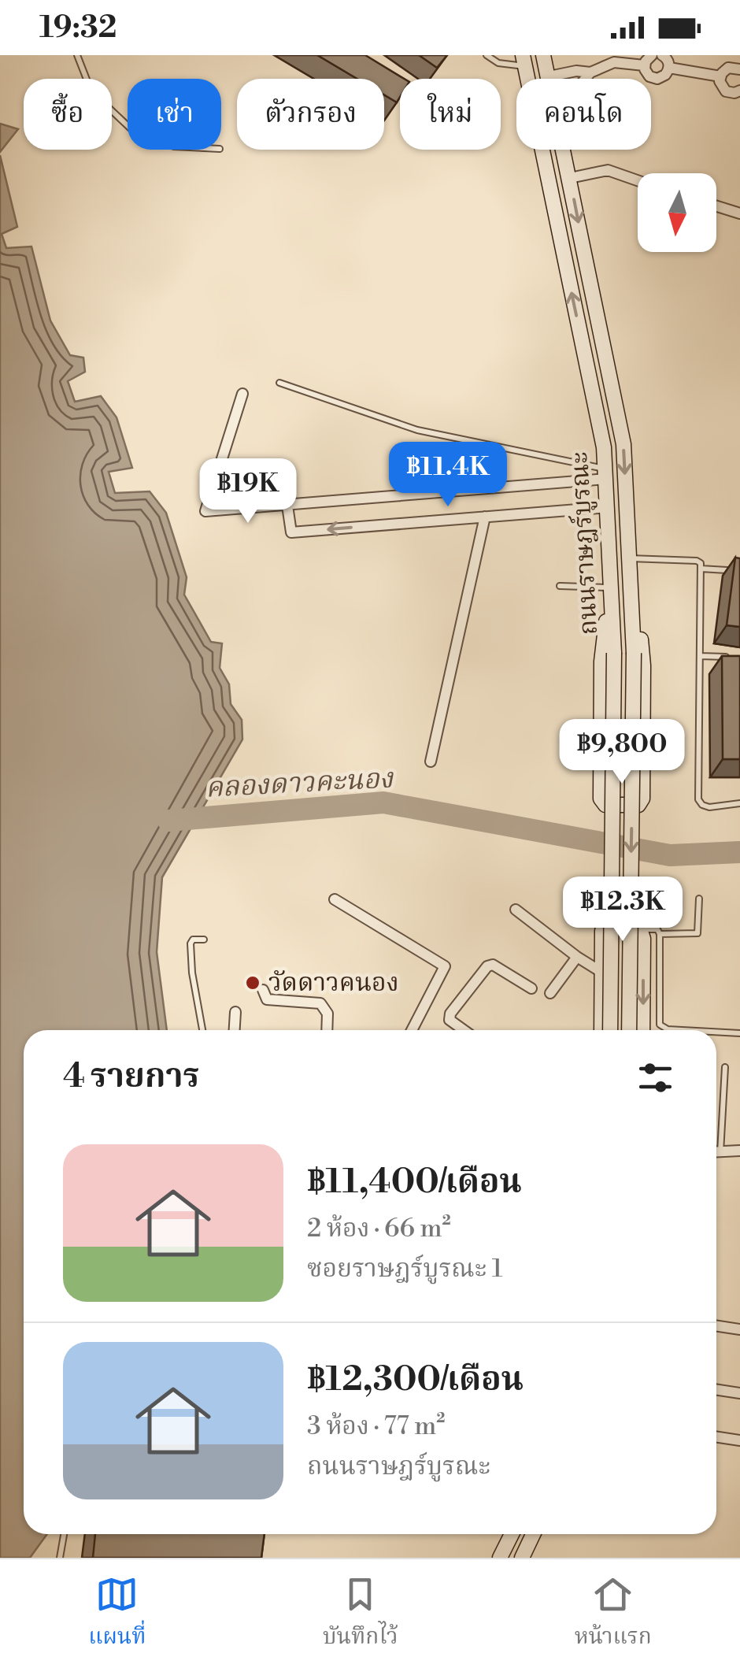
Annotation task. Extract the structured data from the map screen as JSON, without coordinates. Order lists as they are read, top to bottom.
{
  "streets": {
    "main road": ["ถนนราษฎร์บูรณะ"]
  },
  "water": ["คลองดาวคะนอง"],
  "places": ["วัดดาวคนอง"],
  "north": "bottom",
  "page": {
    "status": "19:32",
    "chip": [
      "ซื้อ",
      "เช่า",
      "ตัวกรอง",
      "ใหม่",
      "คอนโด"
    ],
    "price": [
      "฿11.4K",
      "฿19K",
      "฿9,800",
      "฿12.3K"
    ],
    "heading": "4 รายการ",
    "list": [
      {
        "name": "฿11,400/เดือน",
        "note": "2 ห้อง · 66 m² · ซอยราษฎร์บูรณะ 1"
      },
      {
        "name": "฿12,300/เดือน",
        "note": "3 ห้อง · 77 m² · ถนนราษฎร์บูรณะ"
      }
    ],
    "tabs": ["แผนที่", "บันทึกไว้", "หน้าแรก"]
  }
}
